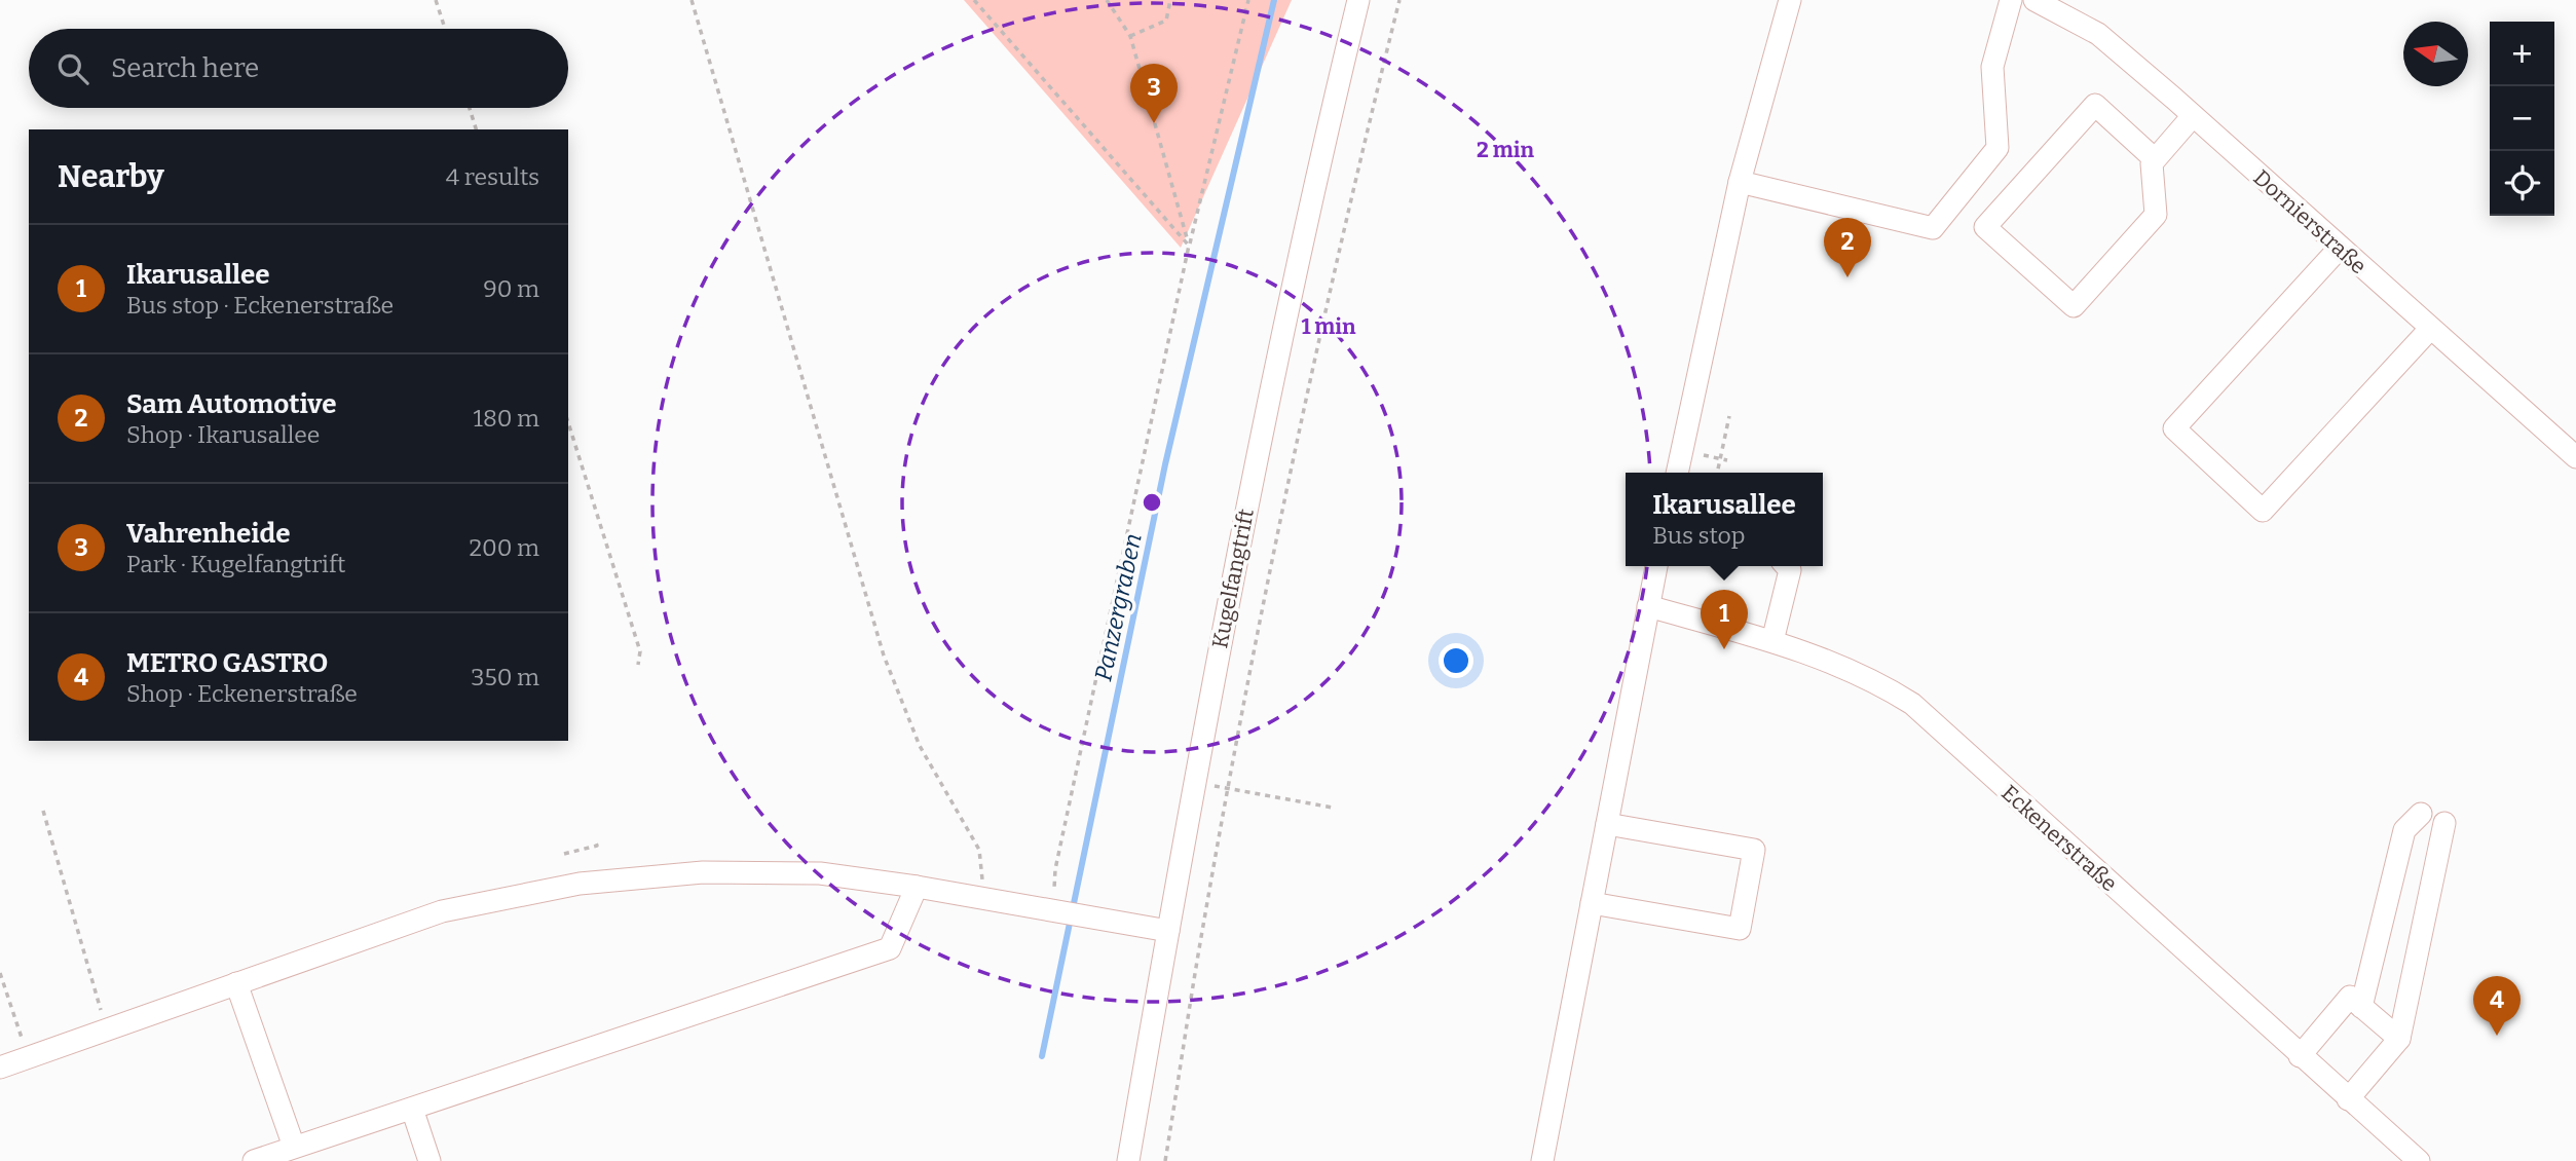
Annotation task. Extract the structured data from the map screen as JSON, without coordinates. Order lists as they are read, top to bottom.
{
  "streets": {
    "street": ["Dornierstraße", "Kugelfangtrift", "Eckenerstraße"]
  },
  "water": ["Panzergraben"],
  "north": "left",
  "page": {
    "map_buttons": ["+", "−"],
    "search": "Search here",
    "pins": [
      "3",
      "2",
      "1",
      "4"
    ],
    "heading": ["Nearby", "4 results"],
    "list": [
      {
        "mark": "1",
        "name": "Ikarusallee",
        "note": "Bus stop · Eckenerstraße",
        "value": "90 m"
      },
      {
        "mark": "2",
        "name": "Sam Automotive",
        "note": "Shop · Ikarusallee",
        "value": "180 m"
      },
      {
        "mark": "3",
        "name": "Vahrenheide",
        "note": "Park · Kugelfangtrift",
        "value": "200 m"
      },
      {
        "mark": "4",
        "name": "METRO GASTRO",
        "note": "Shop · Eckenerstraße",
        "value": "350 m"
      }
    ],
    "popup": ["Ikarusallee", "Bus stop"]
  },
  "rings": ["2 min", "1 min"]
}
